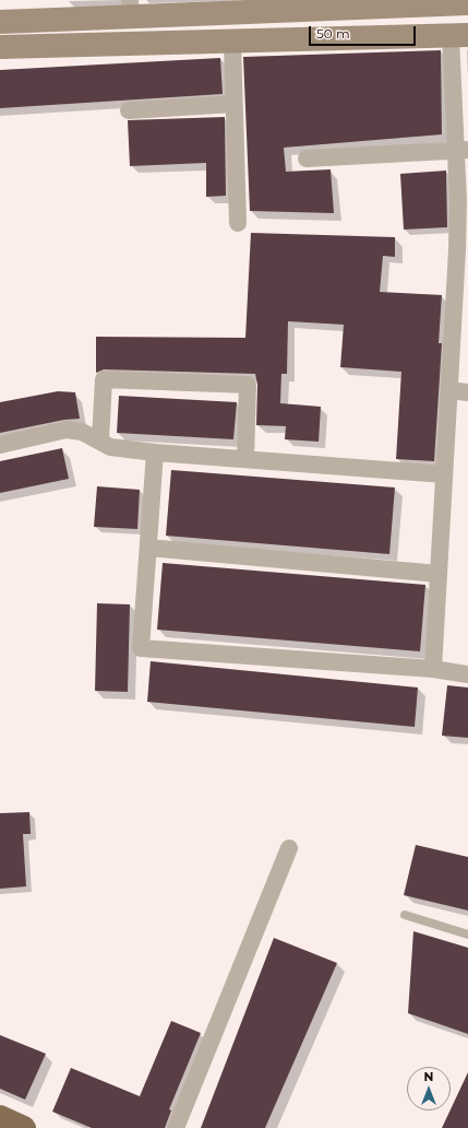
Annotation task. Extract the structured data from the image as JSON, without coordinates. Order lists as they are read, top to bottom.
{
  "scale_bar": "50 m",
  "north": "top"
}
